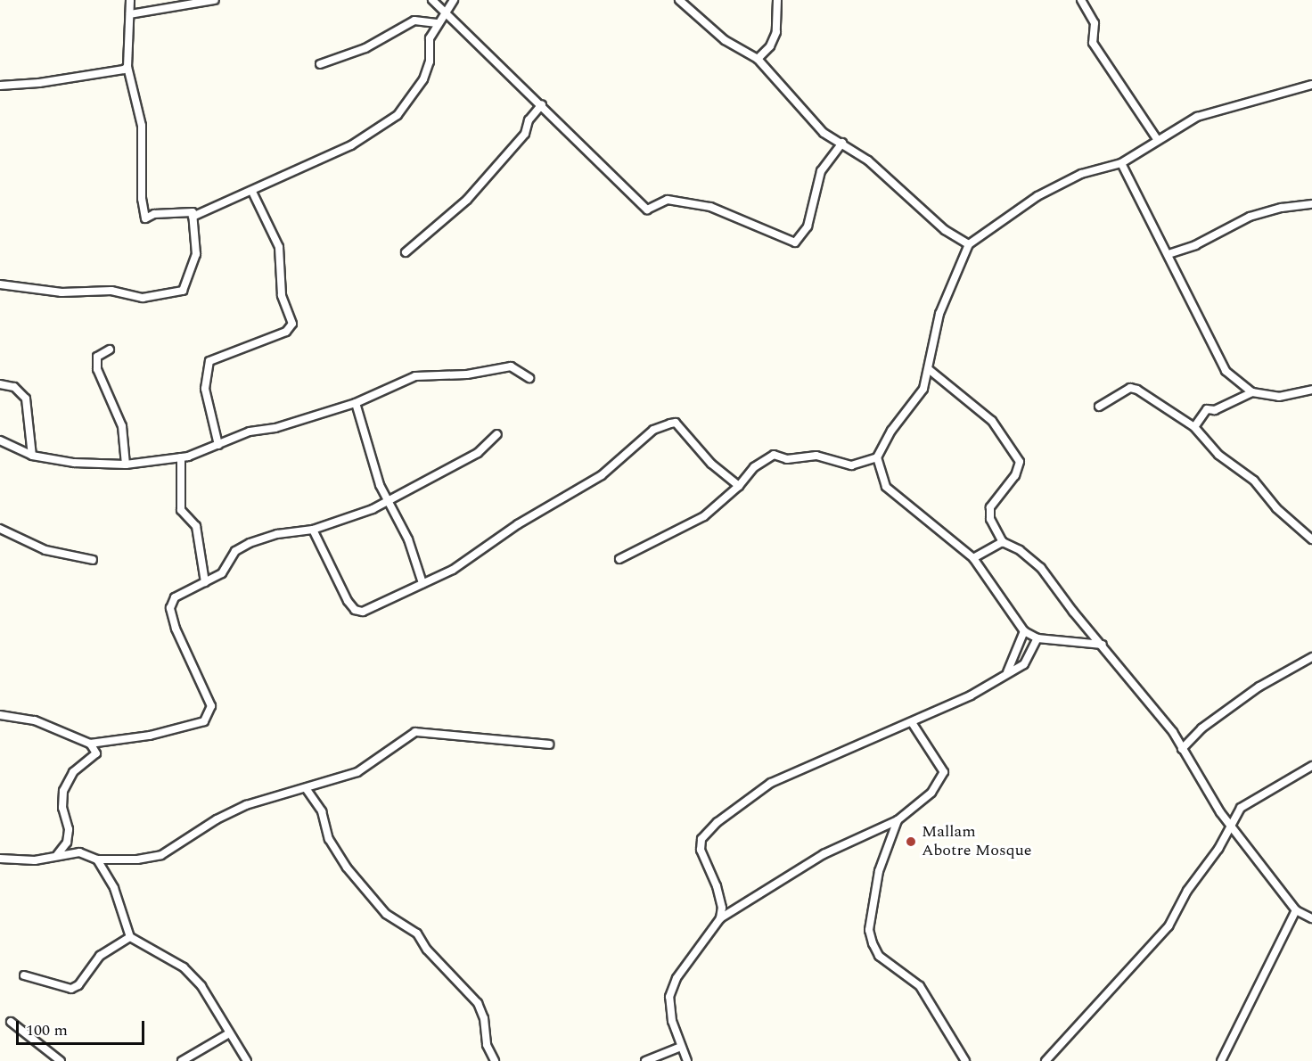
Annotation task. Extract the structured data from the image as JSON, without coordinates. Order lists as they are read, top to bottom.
{
  "places": ["Mallam Abotre Mosque"],
  "scale_bar": "100 m"
}
